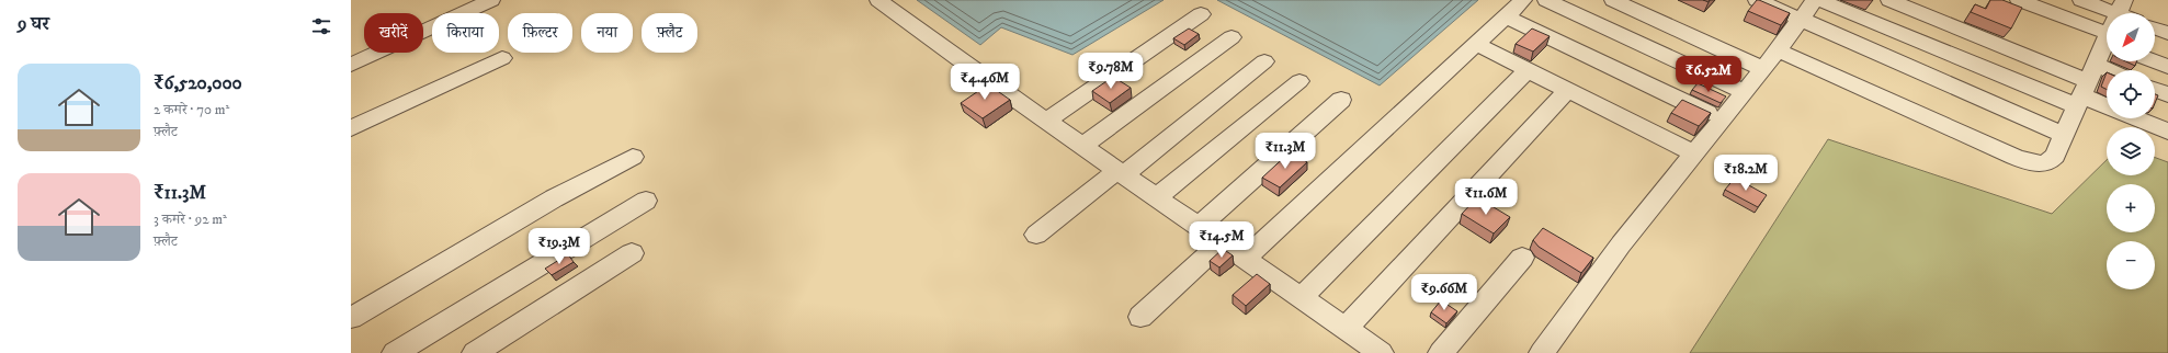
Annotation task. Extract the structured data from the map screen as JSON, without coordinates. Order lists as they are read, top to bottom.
{
  "north": "bottom left",
  "page": {
    "heading": "9 घर",
    "map_buttons": ["+", "−"],
    "chip": [
      "खरीदें",
      "किराया",
      "फ़िल्टर",
      "नया",
      "फ़्लैट"
    ],
    "list": [
      {
        "name": "₹6,520,000",
        "note": "2 कमरे · 70 m² · फ़्लैट"
      },
      {
        "name": "₹11.3M",
        "note": "3 कमरे · 92 m² · फ़्लैट"
      }
    ],
    "price": [
      "₹9.78M",
      "₹6.52M",
      "₹4.46M",
      "₹11.3M",
      "₹18.2M",
      "₹11.6M",
      "₹14.5M",
      "₹19.3M",
      "₹9.66M"
    ]
  }
}
